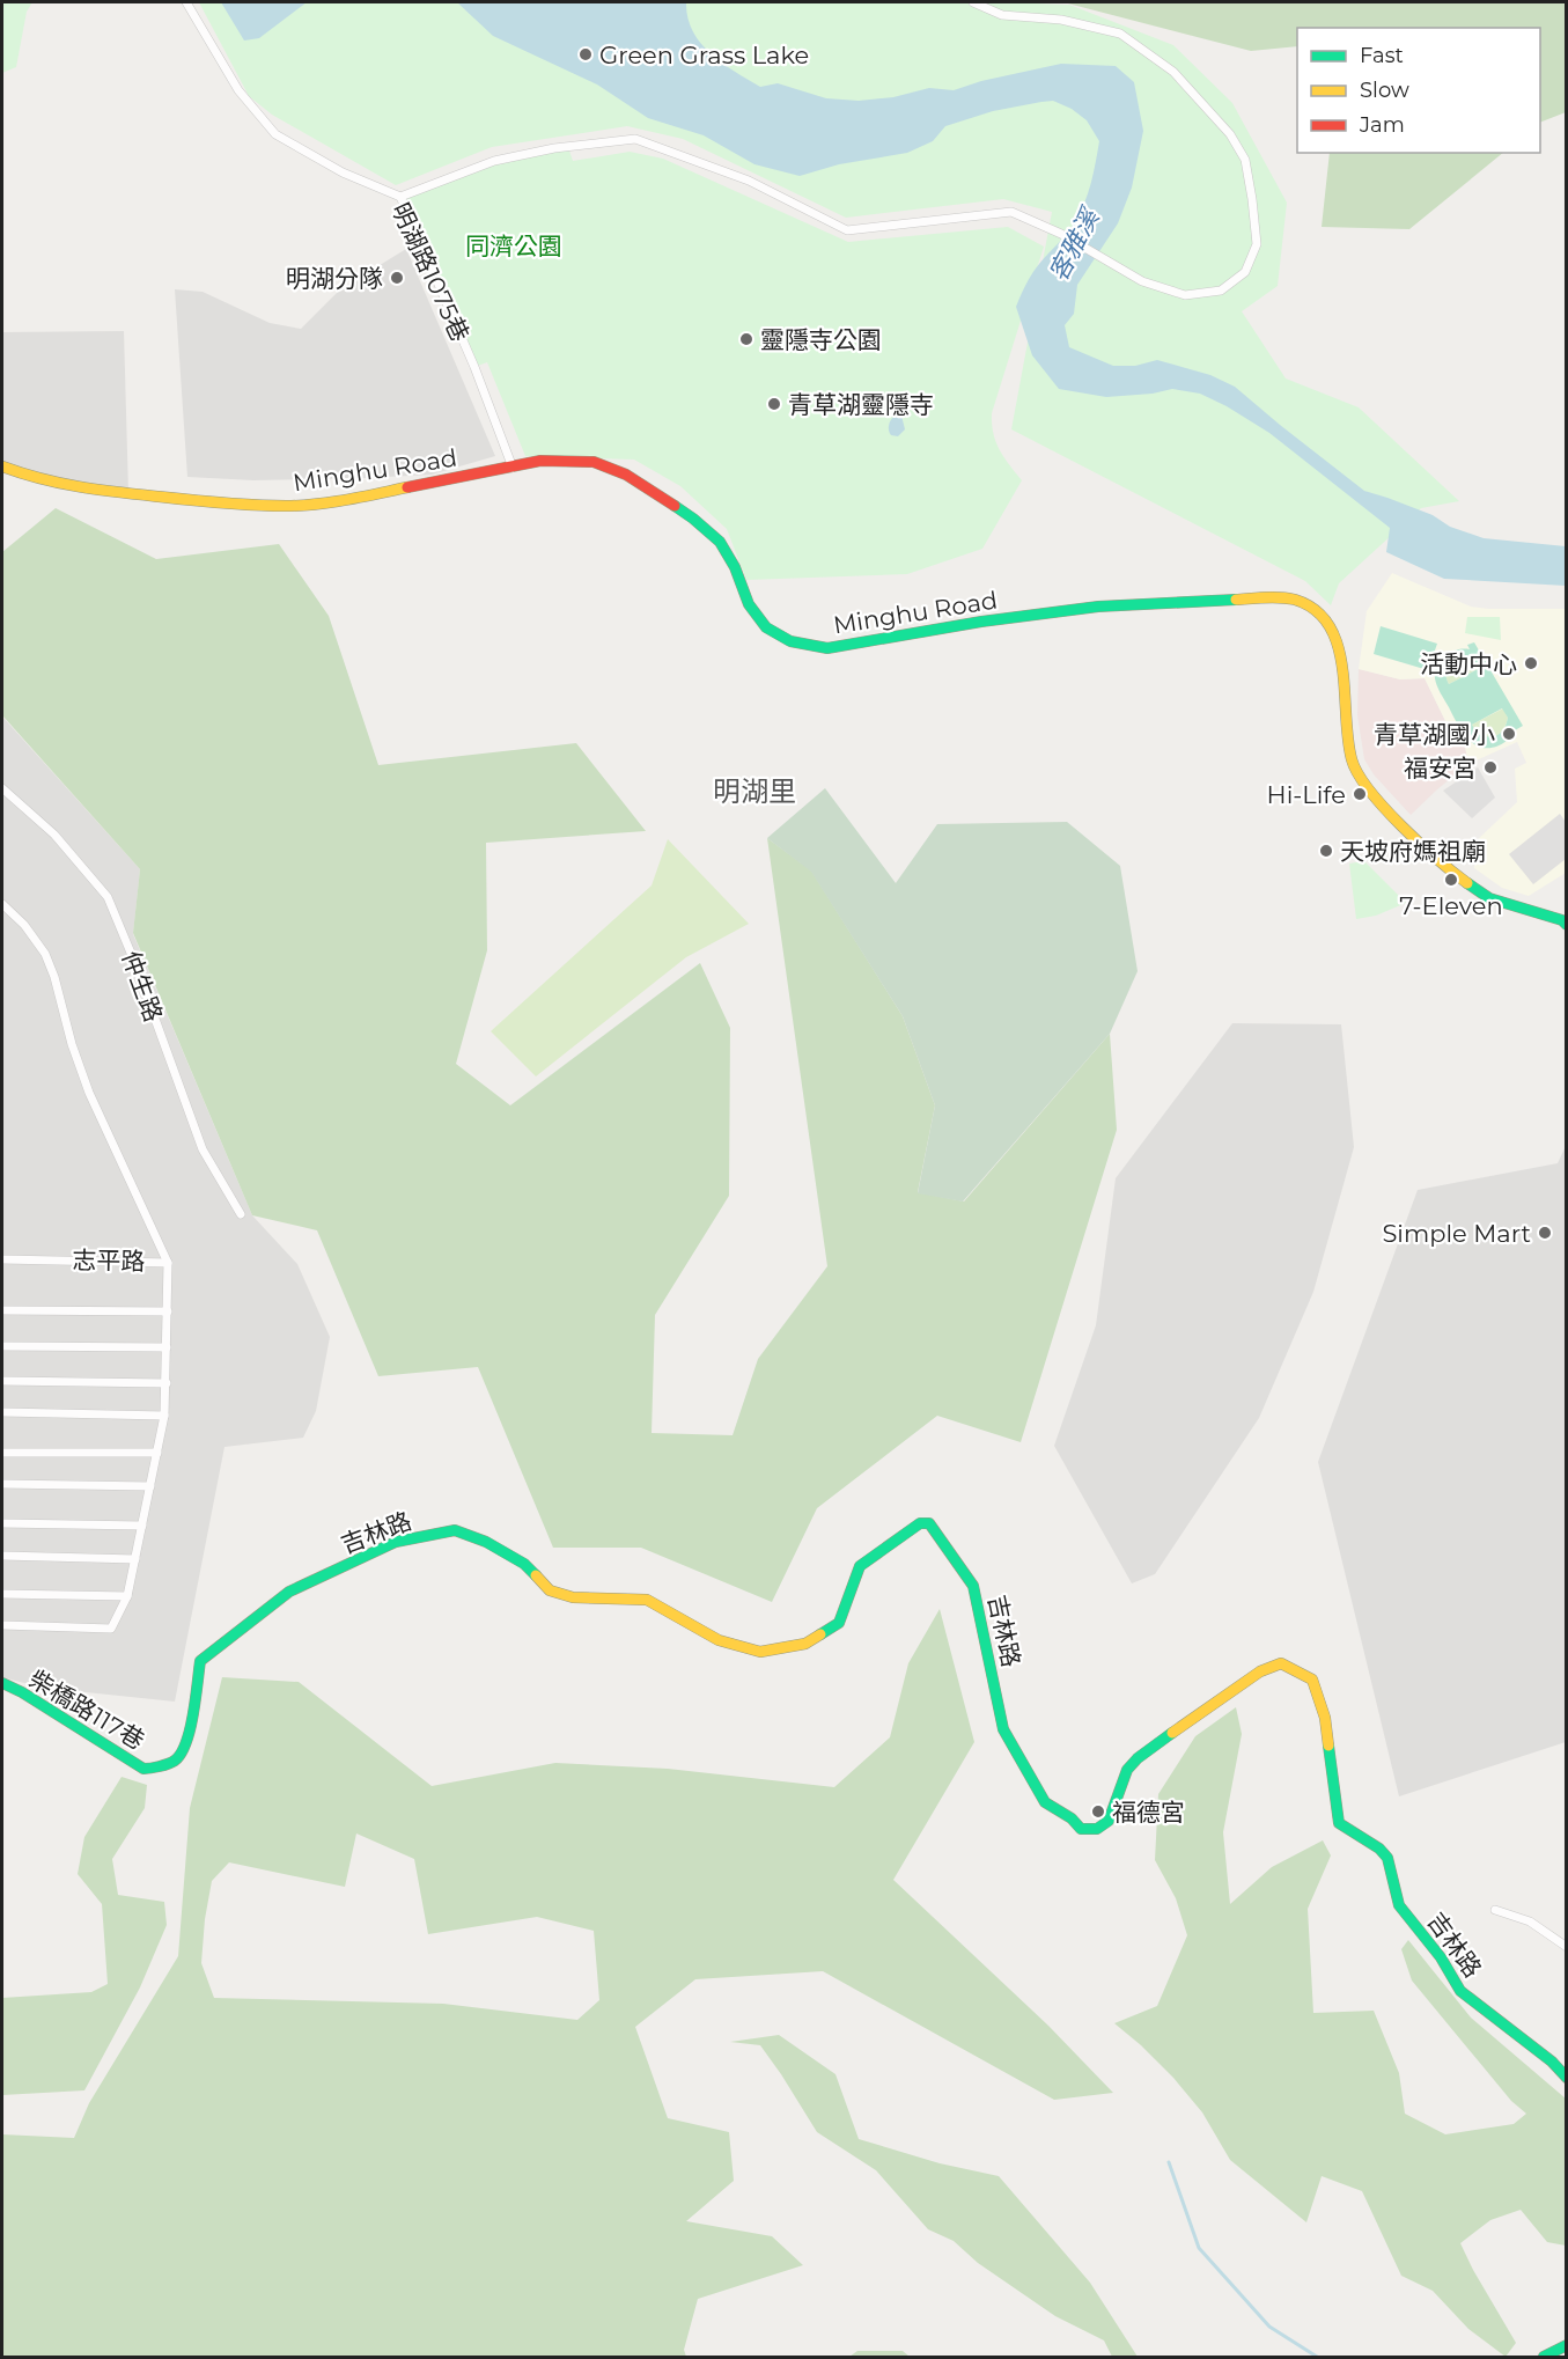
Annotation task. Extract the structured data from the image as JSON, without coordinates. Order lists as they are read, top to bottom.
{
  "streets": {
    "street": [
      "明湖路1075巷",
      "Minghu Road",
      "仲生路",
      "志平路",
      "吉林路",
      "柴橋路117巷"
    ]
  },
  "crossings": [
    ["明湖路1075巷", "Minghu Road"],
    ["吉林路", "柴橋路117巷"]
  ],
  "districts": ["明湖里"],
  "water": ["客雅溪"],
  "parks": ["同濟公園"],
  "places": [
    "Green Grass Lake",
    "明湖分隊",
    "靈隱寺公園",
    "青草湖靈隱寺",
    "活動中心",
    "青草湖國小",
    "福安宮",
    "Hi-Life",
    "天坡府媽祖廟",
    "7-Eleven",
    "Simple Mart",
    "福德宮"
  ],
  "legend": ["Fast", "Slow", "Jam"]
}
